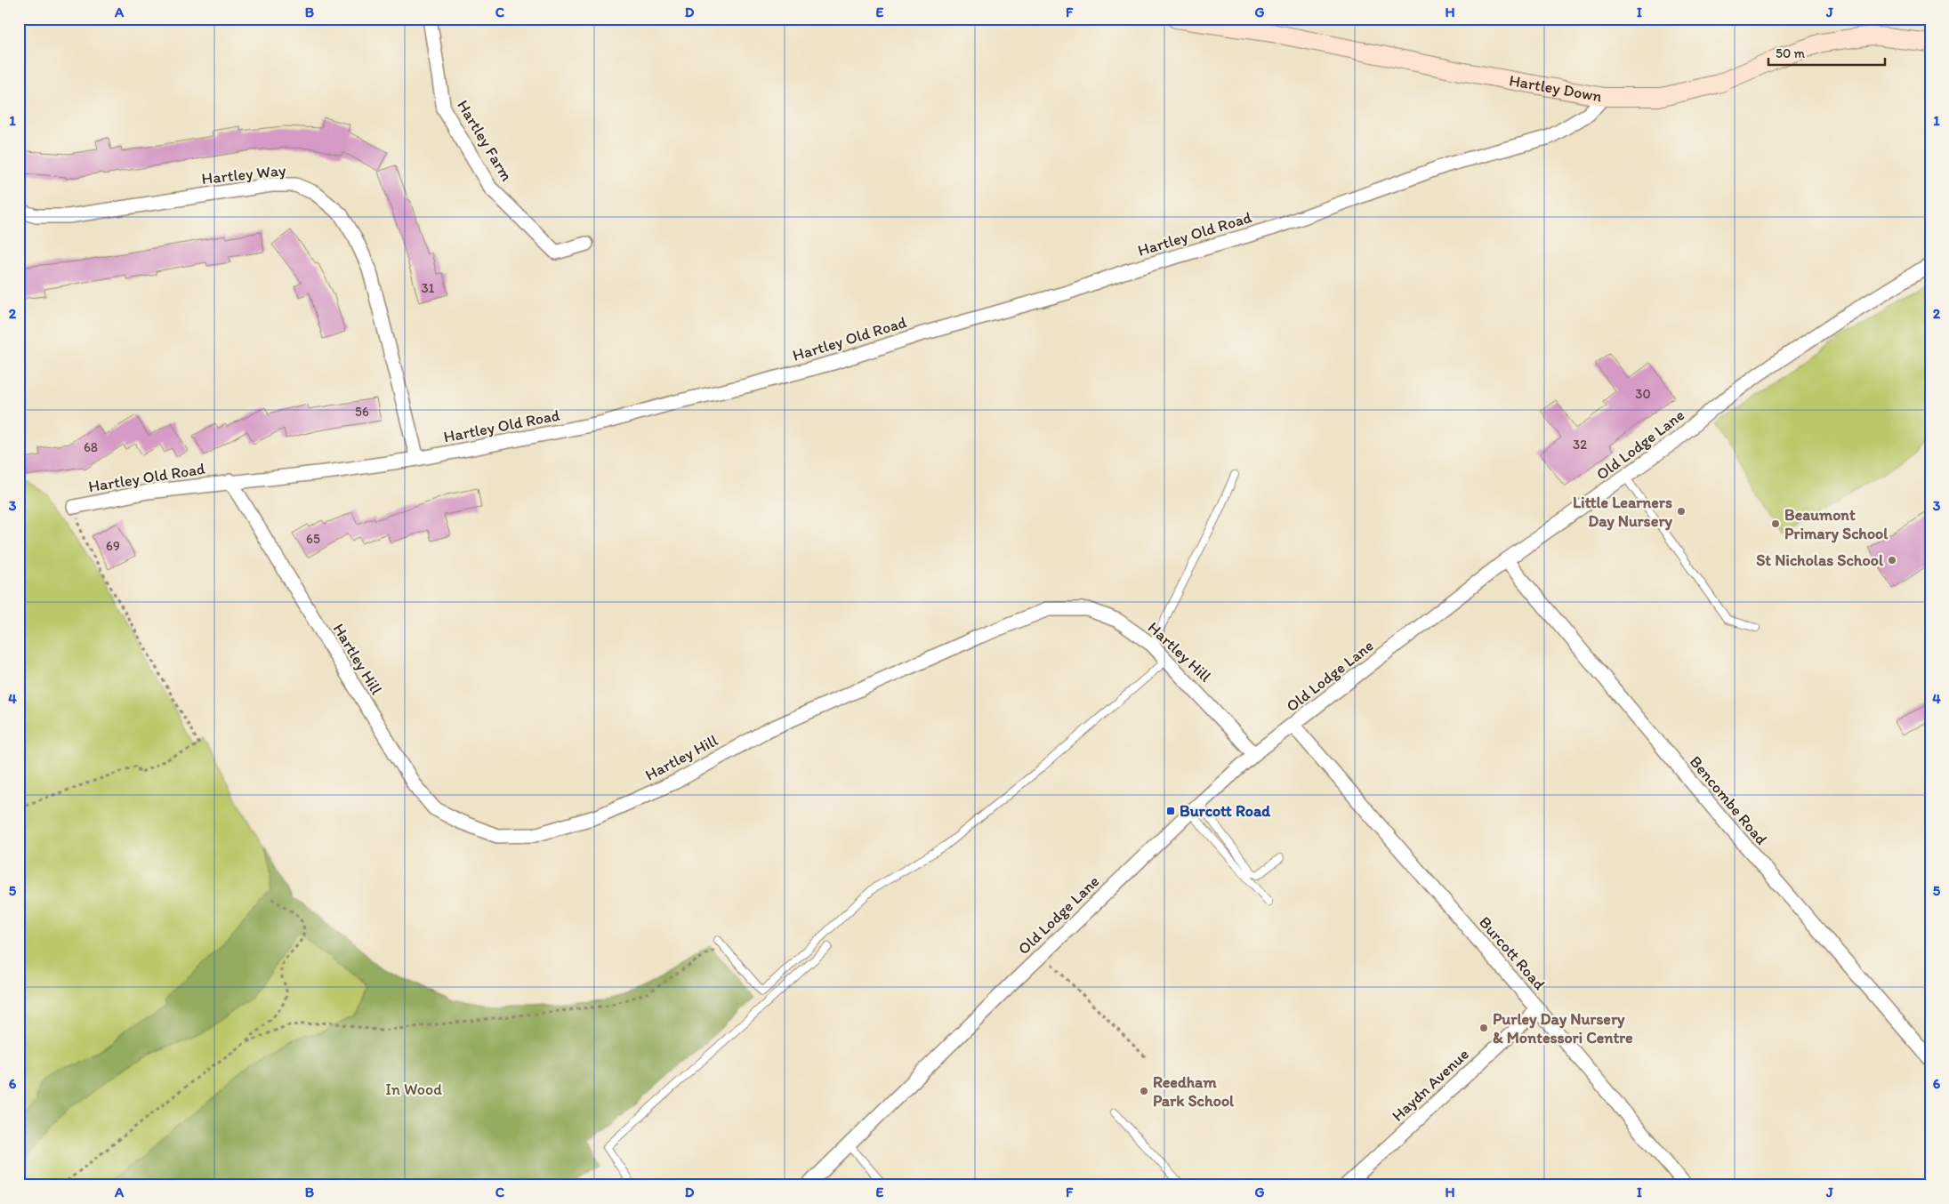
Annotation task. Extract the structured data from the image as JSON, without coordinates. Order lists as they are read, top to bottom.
{
  "streets": {
    "street": [
      "Hartley Down",
      "Hartley Farm",
      "Hartley Way",
      "Hartley Old Road",
      "Old Lodge Lane",
      "Hartley Hill",
      "Bencombe Road",
      "Burcott Road",
      "Haydn Avenue"
    ]
  },
  "crossings": [
    ["Hartley Down", "Hartley Old Road"],
    ["Hartley Way", "Hartley Old Road"],
    ["Hartley Old Road", "Hartley Hill"],
    ["Old Lodge Lane", "Hartley Hill"],
    ["Old Lodge Lane", "Bencombe Road"],
    ["Old Lodge Lane", "Burcott Road"],
    ["Burcott Road", "Haydn Avenue"]
  ],
  "parks": ["In Wood"],
  "places": {
    "other": [
      "Little Learners Day Nursery",
      "Beaumont Primary School",
      "St Nicholas School",
      "Purley Day Nursery & Montessori Centre",
      "Reedham Park School"
    ],
    "transit": ["Burcott Road"]
  },
  "house_numbers": [
    "31",
    "30",
    "56",
    "32",
    "68",
    "65",
    "69"
  ],
  "scale_bar": "50 m",
  "grid": {
    "columns": [
      "A",
      "B",
      "C",
      "D",
      "E",
      "F",
      "G",
      "H",
      "I",
      "J"
    ],
    "rows": [
      "1",
      "2",
      "3",
      "4",
      "5",
      "6"
    ]
  }
}
